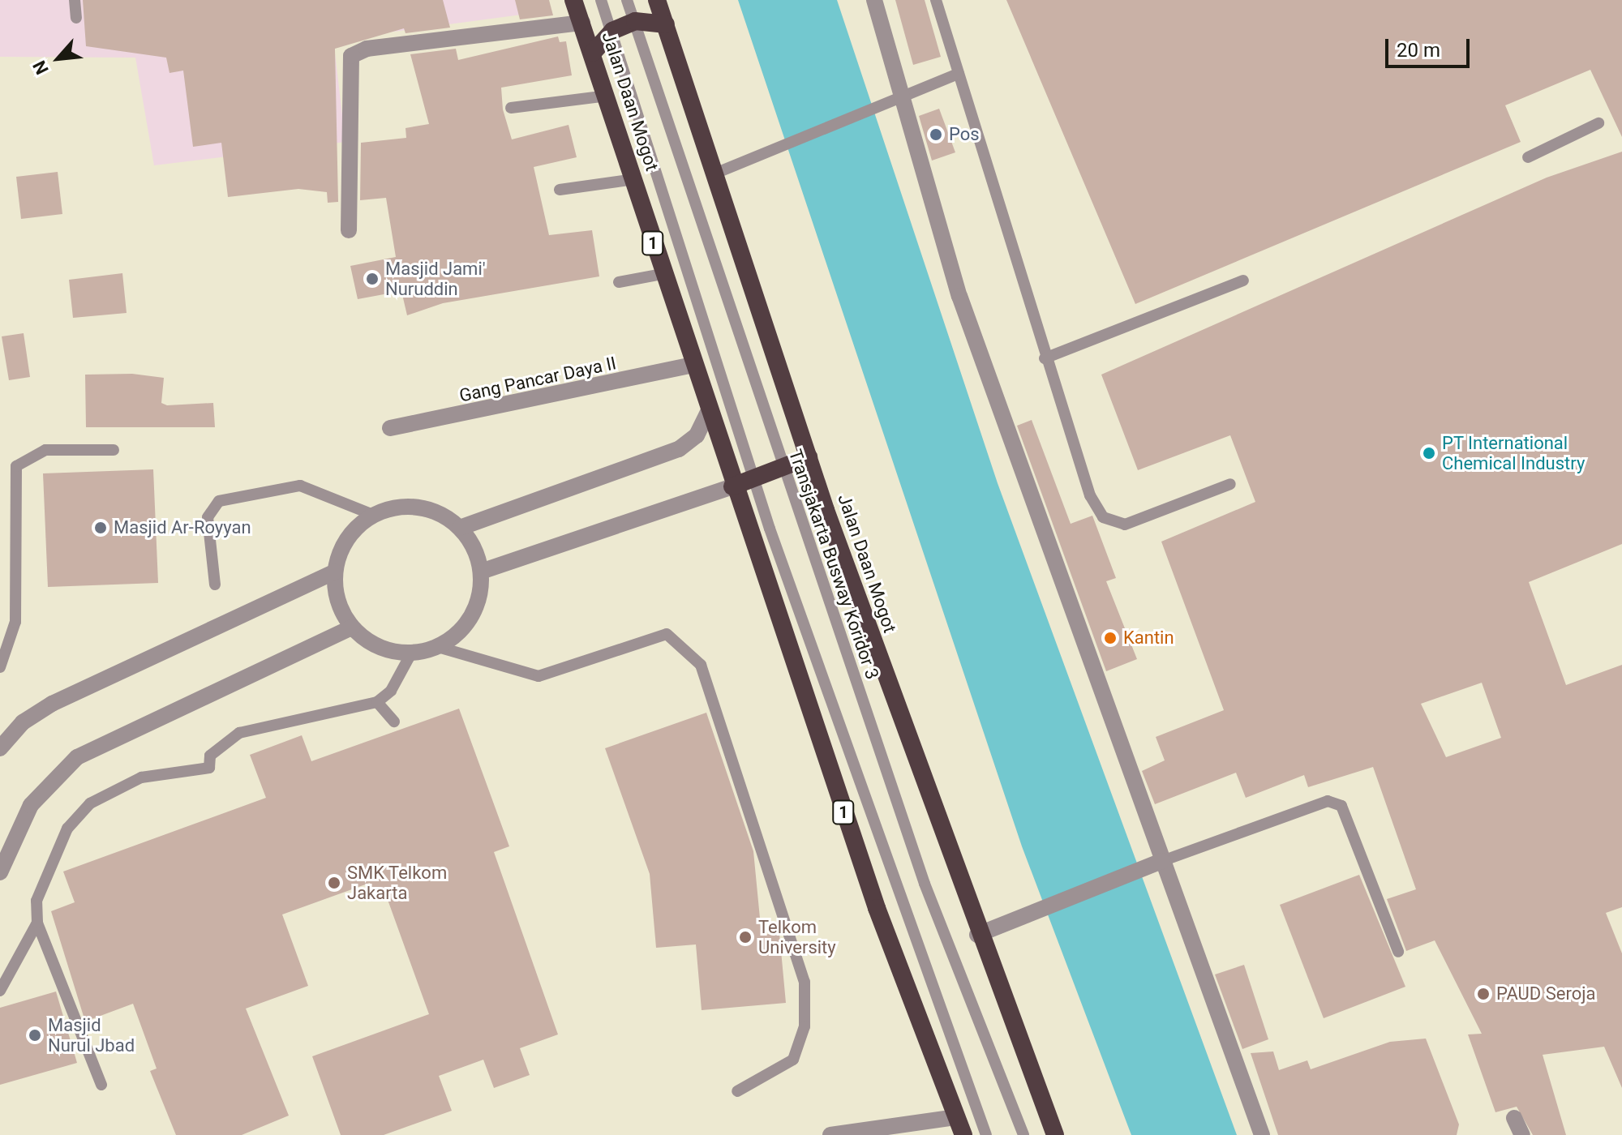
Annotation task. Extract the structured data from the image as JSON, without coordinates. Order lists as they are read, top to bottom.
{
  "streets": {
    "highway": ["Jalan Daan Mogot", "1"],
    "street": ["Gang Pancar Daya II"],
    "lane": ["Transjakarta Busway Koridor 3"]
  },
  "crossings": [
    ["Jalan Daan Mogot", "Gang Pancar Daya II"]
  ],
  "places": [
    "Pos",
    "Masjid Jami' Nuruddin",
    "PT International Chemical Industry",
    "Masjid Ar-Royyan",
    "Kantin",
    "SMK Telkom Jakarta",
    "Telkom University",
    "PAUD Seroja",
    "Masjid Nurul Jbad"
  ],
  "scale_bar": "20 m",
  "north": "bottom left"
}
